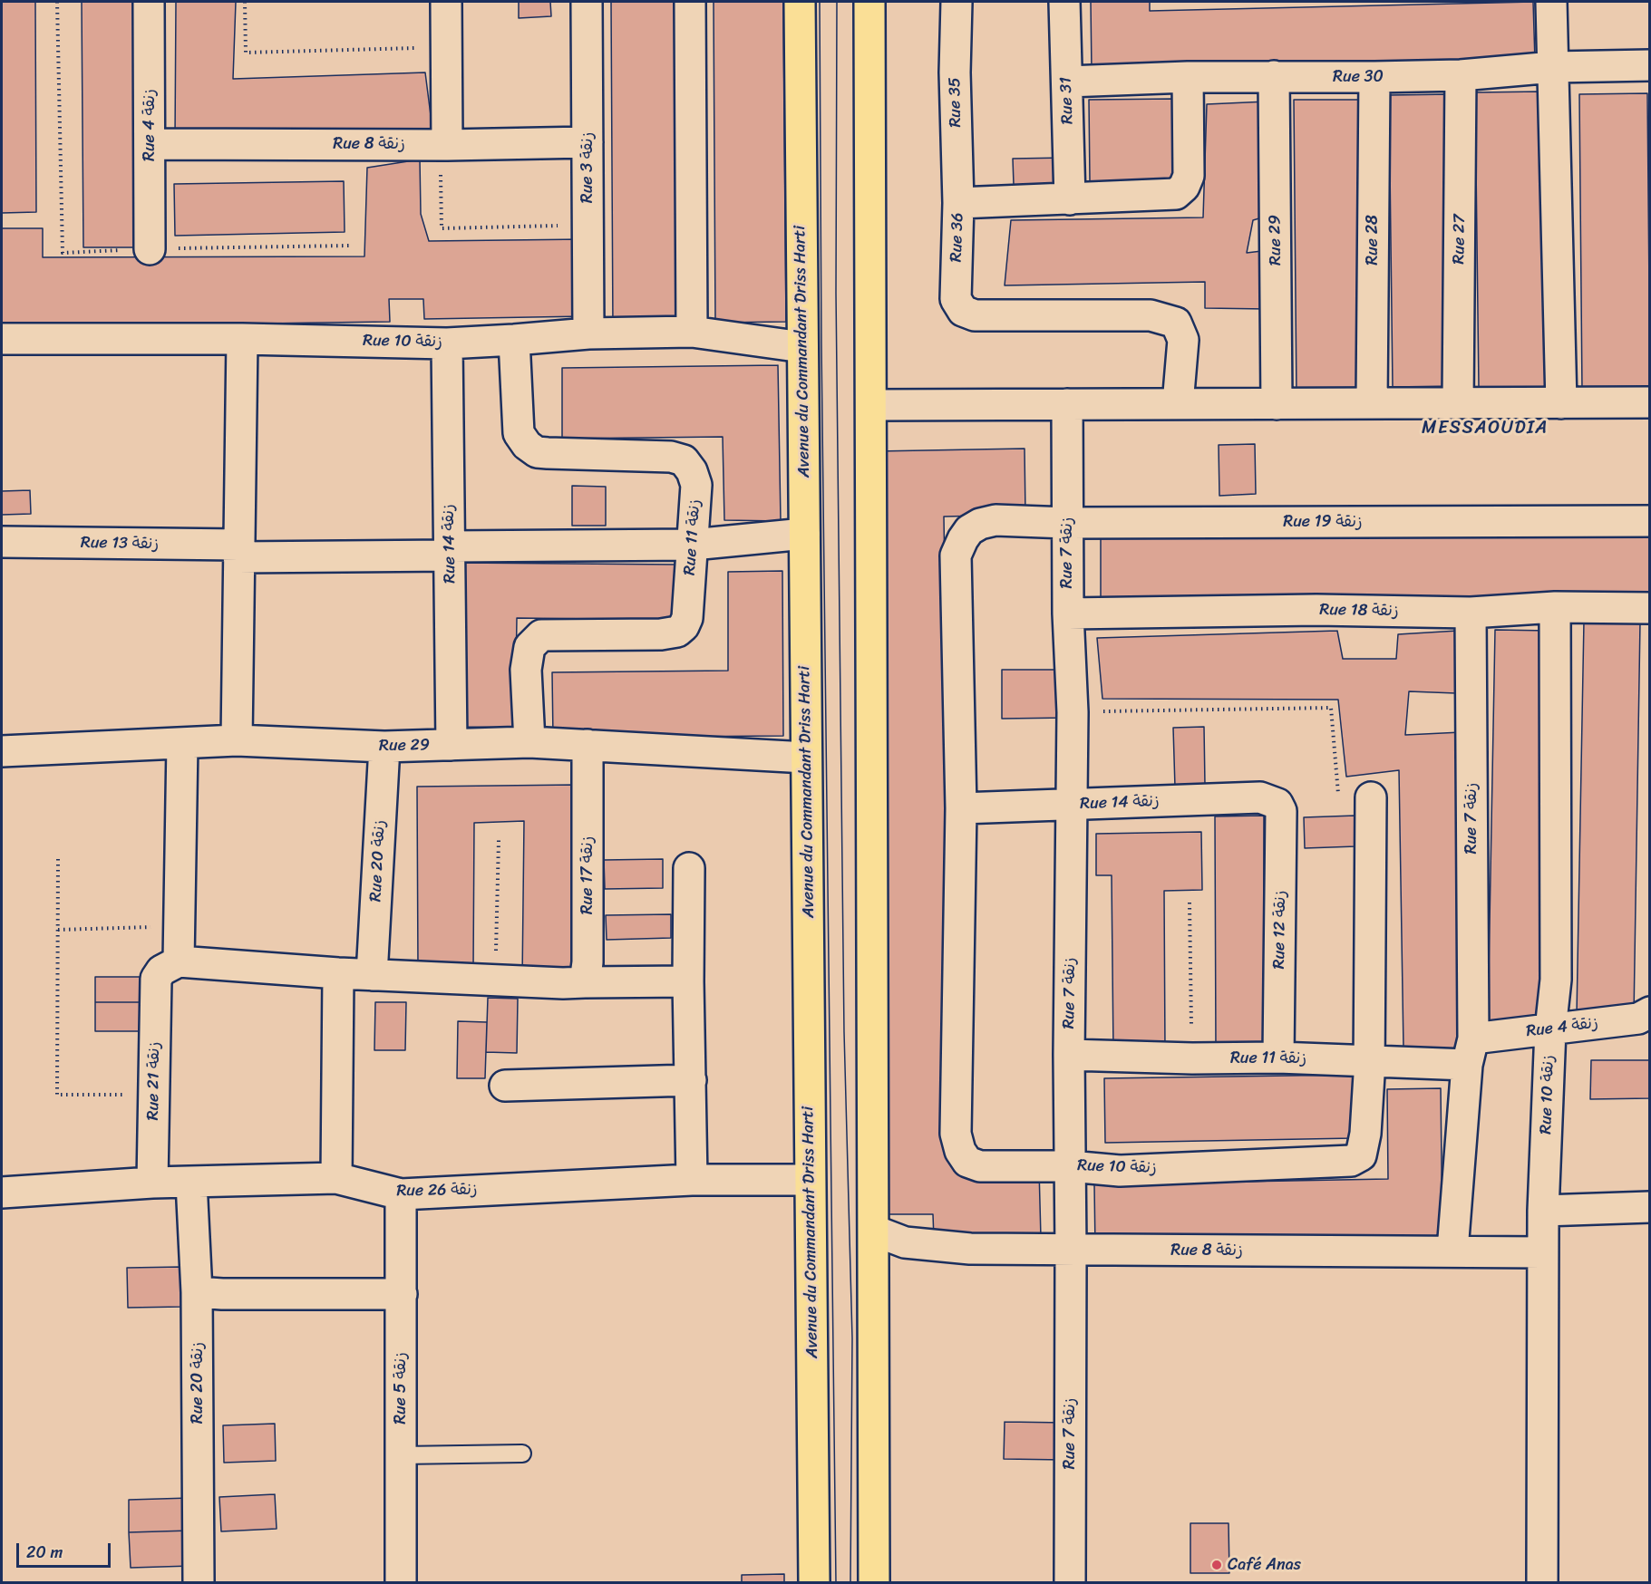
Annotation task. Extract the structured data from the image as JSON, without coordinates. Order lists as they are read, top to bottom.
{
  "streets": {
    "main road": ["Avenue du Commandant Driss Harti"],
    "street": [
      "Rue 30",
      "Rue 31",
      "Rue 35",
      "Rue 4 زنقة",
      "Rue 8 زنقة",
      "Rue 3 زنقة",
      "Rue 36",
      "Rue 27",
      "Rue 29",
      "Rue 28",
      "Rue 10 زنقة",
      "Rue 19 زنقة",
      "Rue 11 زنقة",
      "Rue 13 زنقة",
      "Rue 14 زنقة",
      "Rue 7 زنقة",
      "Rue 18 زنقة",
      "Rue 20 زنقة",
      "Rue 17 زنقة",
      "Rue 12 زنقة",
      "Rue 21 زنقة",
      "Rue 26 زنقة",
      "Rue 5 زنقة"
    ]
  },
  "crossings": [
    ["Rue 30", "Rue 31"],
    ["Rue 30", "Rue 36"],
    ["Rue 30", "Rue 27"],
    ["Rue 30", "Rue 29"],
    ["Rue 30", "Rue 28"],
    ["Rue 31", "Rue 36"],
    ["Rue 35", "Rue 36"],
    ["Rue 4 زنقة", "Rue 8 زنقة"],
    ["Rue 4 زنقة", "Rue 10 زنقة"],
    ["Rue 4 زنقة", "Rue 11 زنقة"],
    ["Rue 4 زنقة", "Rue 7 زنقة"],
    ["Rue 8 زنقة", "Rue 3 زنقة"],
    ["Rue 8 زنقة", "Rue 10 زنقة"],
    ["Rue 8 زنقة", "Rue 7 زنقة"],
    ["Rue 3 زنقة", "Rue 10 زنقة"],
    ["Rue 29", "Avenue du Commandant Driss Harti"],
    ["Rue 29", "Rue 11 زنقة"],
    ["Rue 29", "Rue 14 زنقة"],
    ["Rue 29", "Rue 20 زنقة"],
    ["Rue 29", "Rue 17 زنقة"],
    ["Rue 10 زنقة", "Avenue du Commandant Driss Harti"],
    ["Rue 10 زنقة", "Rue 19 زنقة"],
    ["Rue 10 زنقة", "Rue 11 زنقة"],
    ["Rue 10 زنقة", "Rue 14 زنقة"],
    ["Rue 10 زنقة", "Rue 7 زنقة"],
    ["Rue 10 زنقة", "Rue 18 زنقة"],
    ["Avenue du Commandant Driss Harti", "Rue 13 زنقة"],
    ["Avenue du Commandant Driss Harti", "Rue 26 زنقة"],
    ["Rue 19 زنقة", "Rue 14 زنقة"],
    ["Rue 19 زنقة", "Rue 7 زنقة"],
    ["Rue 11 زنقة", "Rue 13 زنقة"],
    ["Rue 11 زنقة", "Rue 7 زنقة"],
    ["Rue 11 زنقة", "Rue 12 زنقة"],
    ["Rue 13 زنقة", "Rue 14 زنقة"],
    ["Rue 14 زنقة", "Rue 7 زنقة"],
    ["Rue 14 زنقة", "Rue 12 زنقة"],
    ["Rue 7 زنقة", "Rue 18 زنقة"],
    ["Rue 20 زنقة", "Rue 26 زنقة"],
    ["Rue 21 زنقة", "Rue 26 زنقة"],
    ["Rue 26 زنقة", "Rue 5 زنقة"]
  ],
  "districts": ["MESSAOUDIA"],
  "places": ["Café Anas"],
  "scale_bar": "20 m"
}
